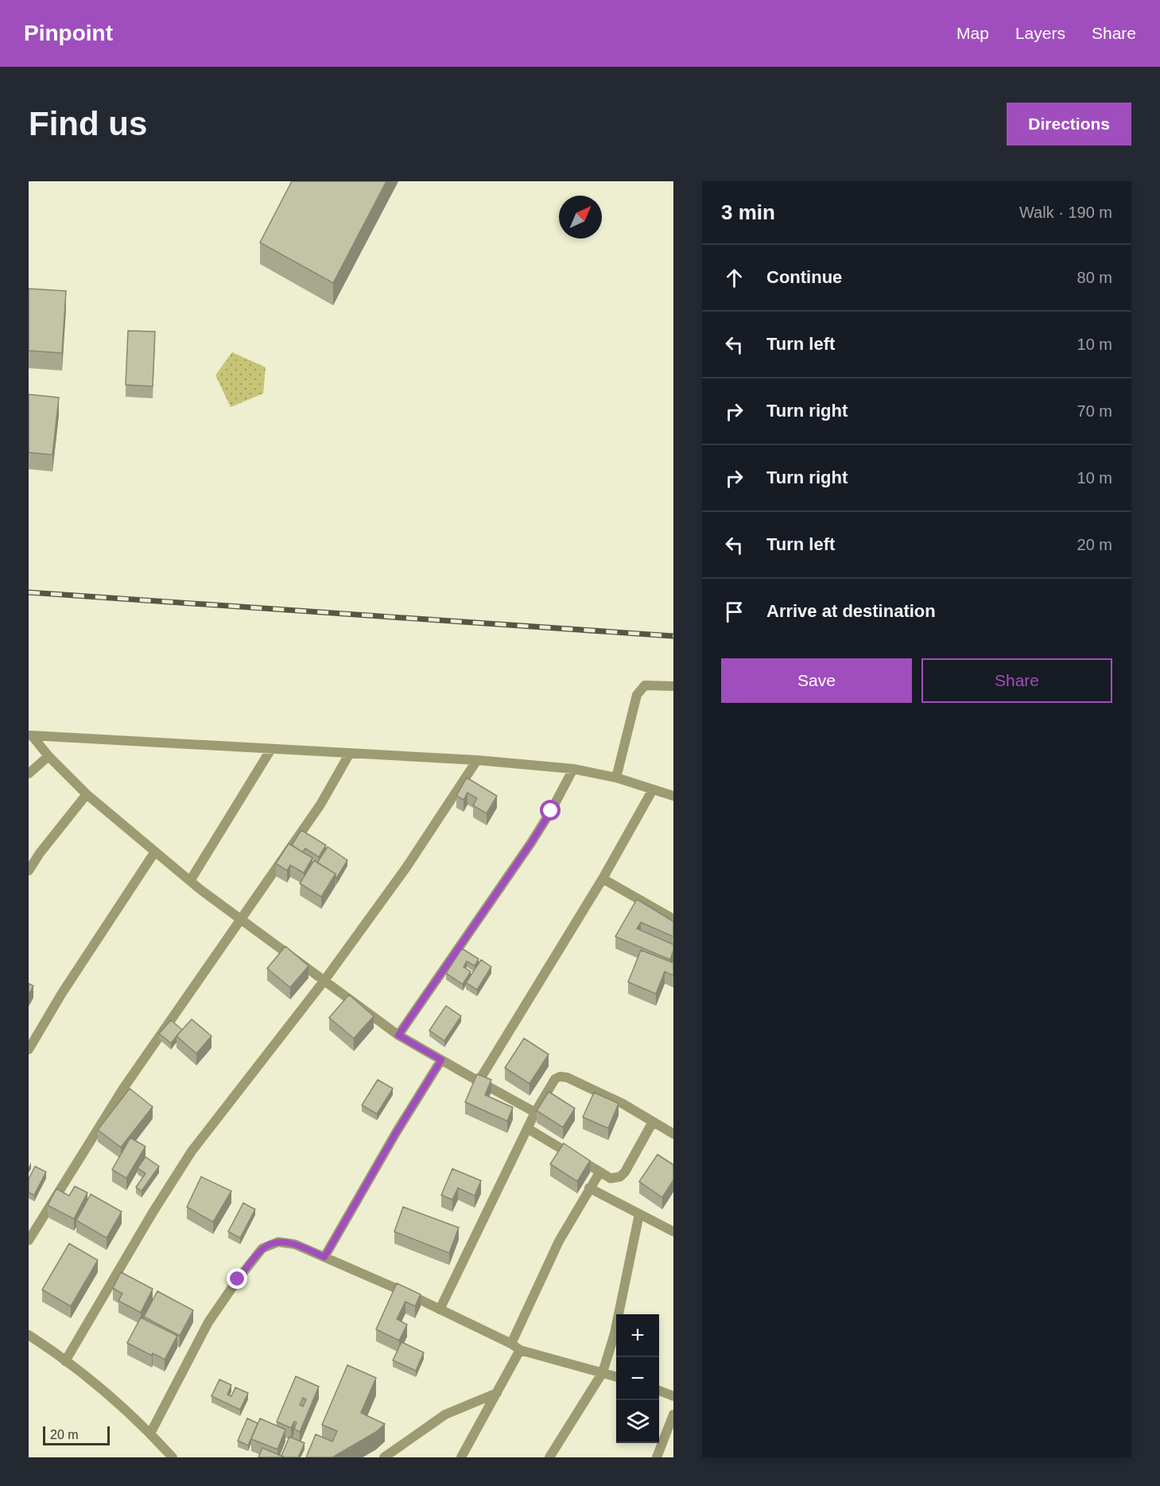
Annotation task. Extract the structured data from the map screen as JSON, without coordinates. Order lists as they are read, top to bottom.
{
  "scale_bar": "20 m",
  "north": "top right",
  "page": {
    "header": "Pinpoint",
    "nav": ["Map", "Layers", "Share"],
    "buttons": [
      "Directions",
      ["Save", "Share"]
    ],
    "title": "Find us",
    "heading": ["3 min", "Walk · 190 m"],
    "list": [
      ["Continue", "80 m"],
      ["Turn left", "10 m"],
      ["Turn right", "70 m"],
      ["Turn right", "10 m"],
      ["Turn left", "20 m"],
      "Arrive at destination"
    ],
    "map_buttons": ["+", "−"],
    "scale": "20 m"
  }
}
